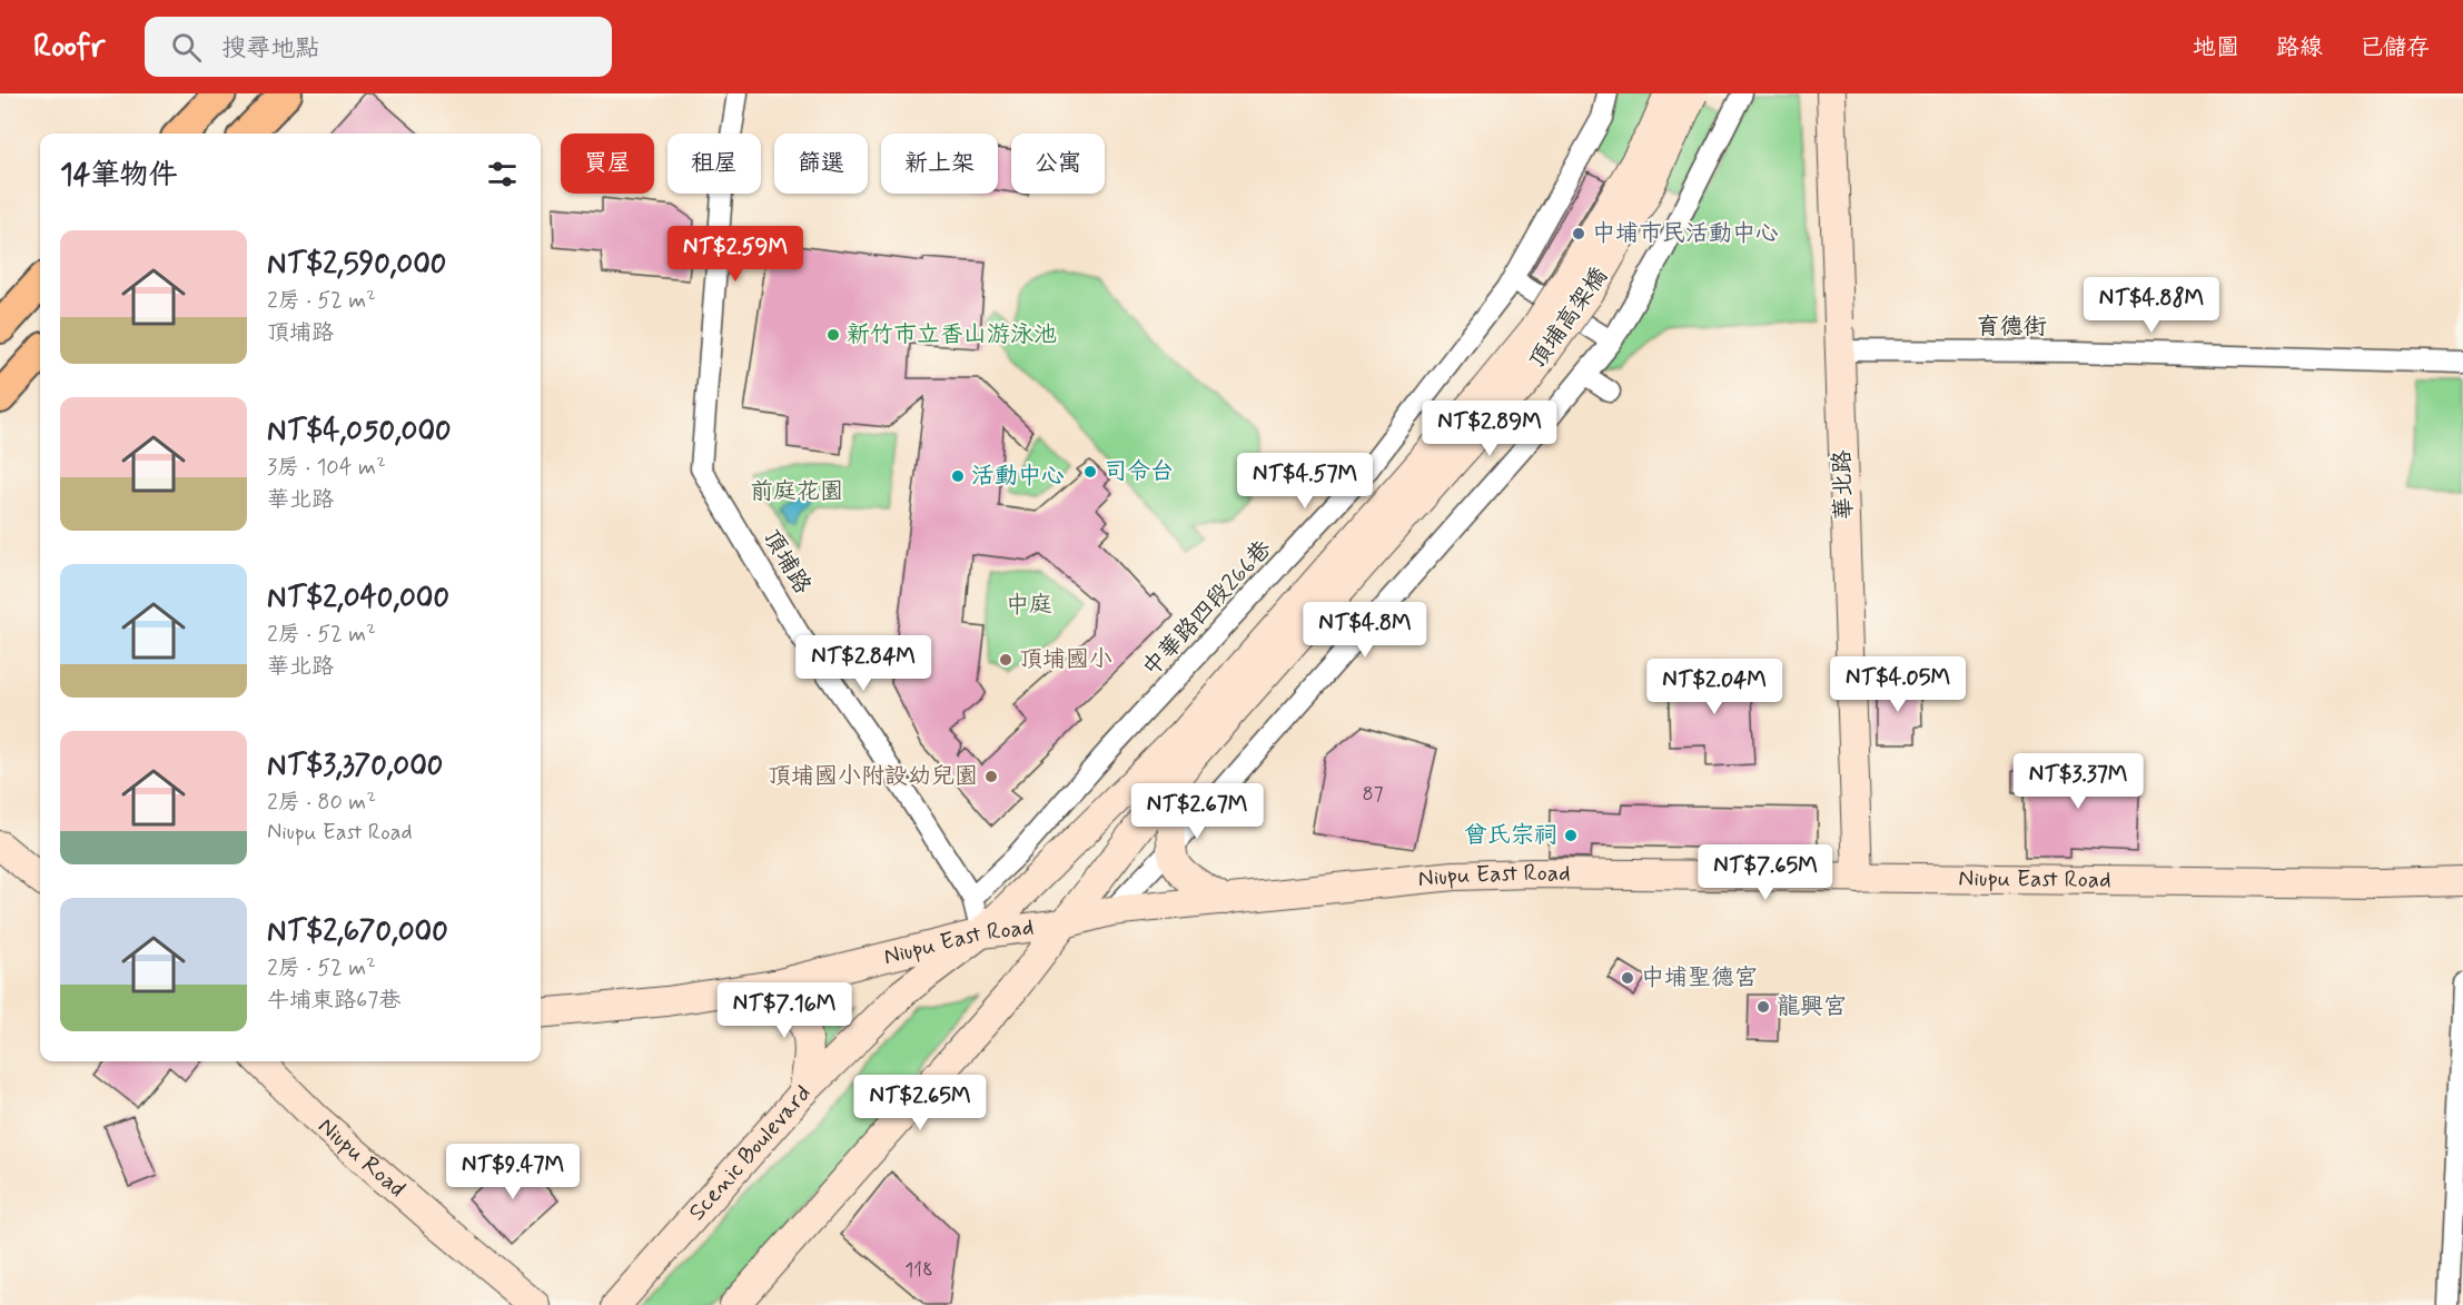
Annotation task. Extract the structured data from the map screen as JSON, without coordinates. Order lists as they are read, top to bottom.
{
  "streets": {
    "street": [
      "頂埔高架橋",
      "育德街",
      "華北路",
      "頂埔路",
      "中華路四段266巷",
      "Niupu East Road",
      "Scenic Boulevard",
      "Niupu Road"
    ]
  },
  "crossings": [
    ["頂埔高架橋", "Scenic Boulevard"],
    ["育德街", "華北路"],
    ["華北路", "Niupu East Road"],
    ["頂埔路", "中華路四段266巷"],
    ["頂埔路", "Niupu East Road"],
    ["頂埔路", "Scenic Boulevard"],
    ["Niupu East Road", "Scenic Boulevard"]
  ],
  "parks": ["前庭花園", "中庭"],
  "places": [
    "中埔市民活動中心",
    "新竹市立香山游泳池",
    "司令台",
    "活動中心",
    "頂埔國小",
    "頂埔國小附設幼兒園",
    "曾氏宗祠",
    "中埔聖德宮",
    "龍興宮"
  ],
  "house_numbers": ["87", "118"],
  "page": {
    "header": "Roofr",
    "search": "搜尋地點",
    "nav": ["地圖", "路線", "已儲存"],
    "chip": [
      "買屋",
      "租屋",
      "篩選",
      "新上架",
      "公寓"
    ],
    "heading": "14筆物件",
    "list": [
      {
        "name": "NT$2,590,000",
        "note": "2房 · 52 m² · 頂埔路"
      },
      {
        "name": "NT$4,050,000",
        "note": "3房 · 104 m² · 華北路"
      },
      {
        "name": "NT$2,040,000",
        "note": "2房 · 52 m² · 華北路"
      },
      {
        "name": "NT$3,370,000",
        "note": "2房 · 80 m² · Niupu East Road"
      },
      {
        "name": "NT$2,670,000",
        "note": "2房 · 52 m² · 牛埔東路67巷"
      }
    ],
    "price": [
      "NT$2.59M",
      "NT$4.88M",
      "NT$2.89M",
      "NT$4.57M",
      "NT$4.8M",
      "NT$2.84M",
      "NT$4.05M",
      "NT$2.04M",
      "NT$3.37M",
      "NT$2.67M",
      "NT$7.65M",
      "NT$7.16M",
      "NT$2.65M",
      "NT$9.47M"
    ]
  }
}
